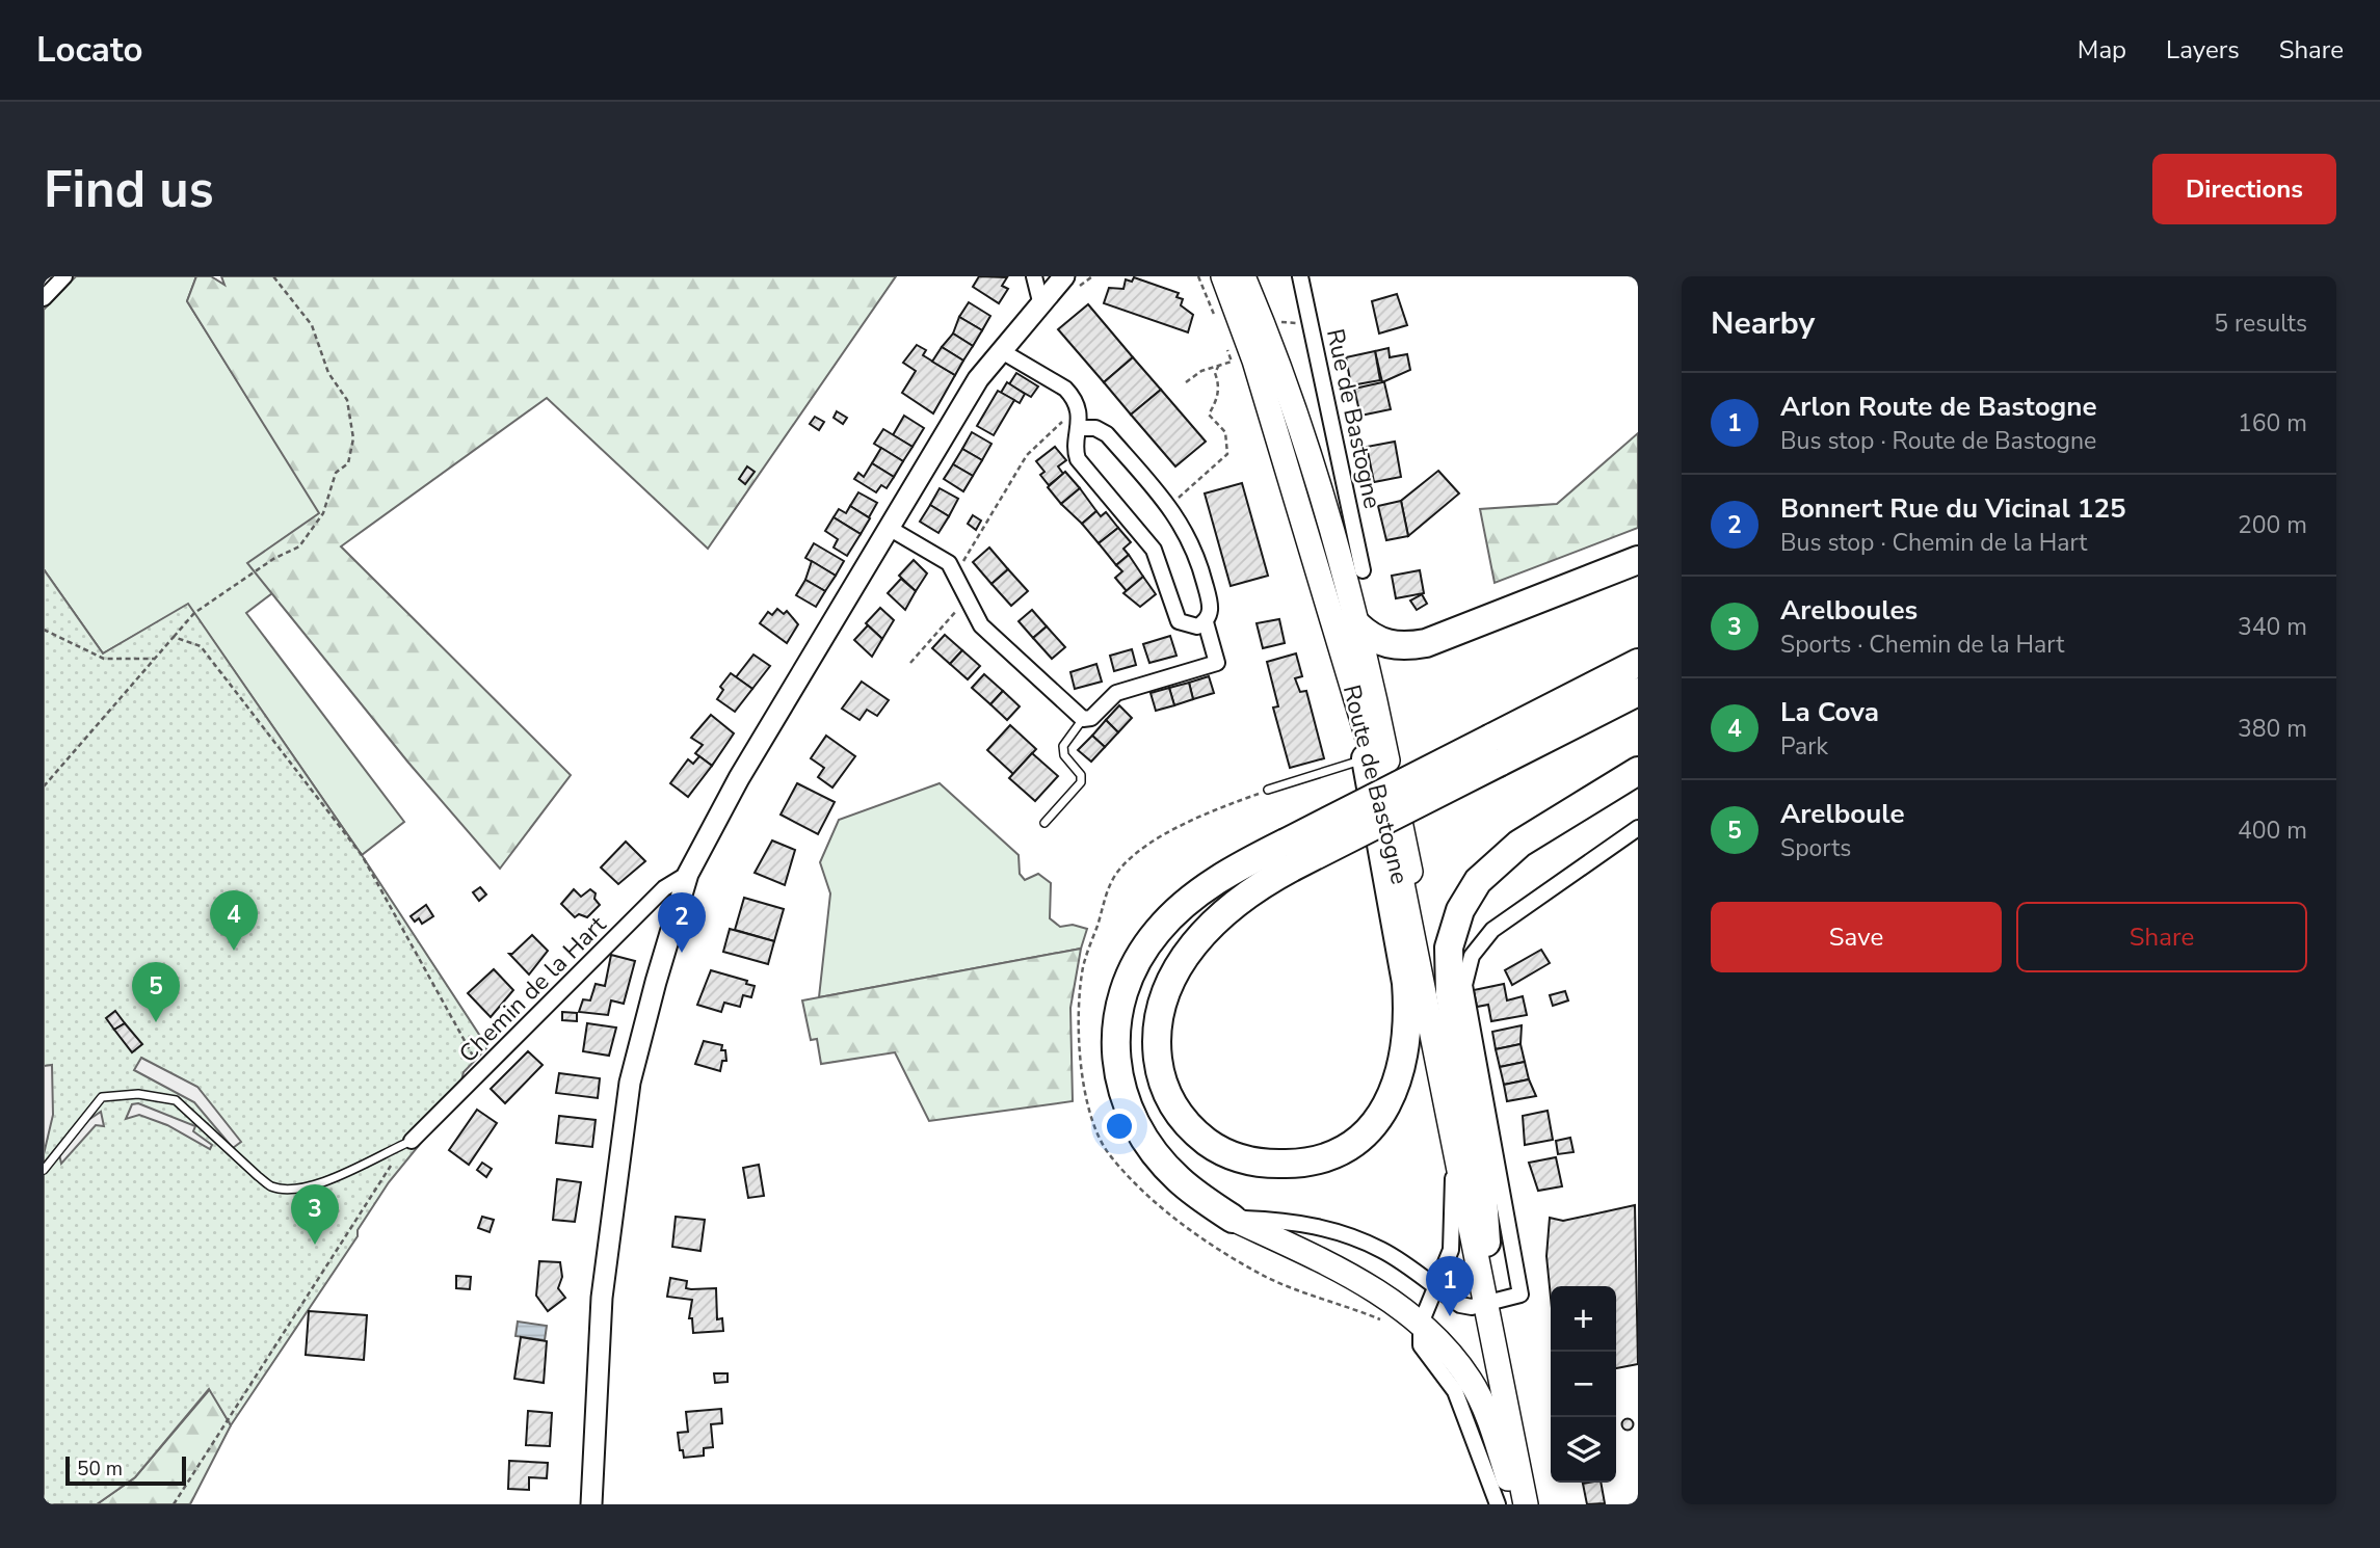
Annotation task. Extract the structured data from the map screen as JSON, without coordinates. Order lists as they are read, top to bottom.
{
  "streets": {
    "main road": ["Route de Bastogne"],
    "street": ["Rue de Bastogne", "Chemin de la Hart"]
  },
  "scale_bar": "50 m",
  "page": {
    "header": "Locato",
    "nav": ["Map", "Layers", "Share"],
    "buttons": [
      "Directions",
      ["Save", "Share"]
    ],
    "title": "Find us",
    "heading": ["Nearby", "5 results"],
    "list": [
      {
        "mark": "1",
        "name": "Arlon Route de Bastogne",
        "note": "Bus stop · Route de Bastogne",
        "value": "160 m"
      },
      {
        "mark": "2",
        "name": "Bonnert Rue du Vicinal 125",
        "note": "Bus stop · Chemin de la Hart",
        "value": "200 m"
      },
      {
        "mark": "3",
        "name": "Arelboules",
        "note": "Sports · Chemin de la Hart",
        "value": "340 m"
      },
      {
        "mark": "4",
        "name": "La Cova",
        "note": "Park",
        "value": "380 m"
      },
      {
        "mark": "5",
        "name": "Arelboule",
        "note": "Sports",
        "value": "400 m"
      }
    ],
    "pins": [
      "4",
      "2",
      "5",
      "3",
      "1"
    ],
    "map_buttons": ["+", "−"],
    "scale": "50 m"
  }
}
